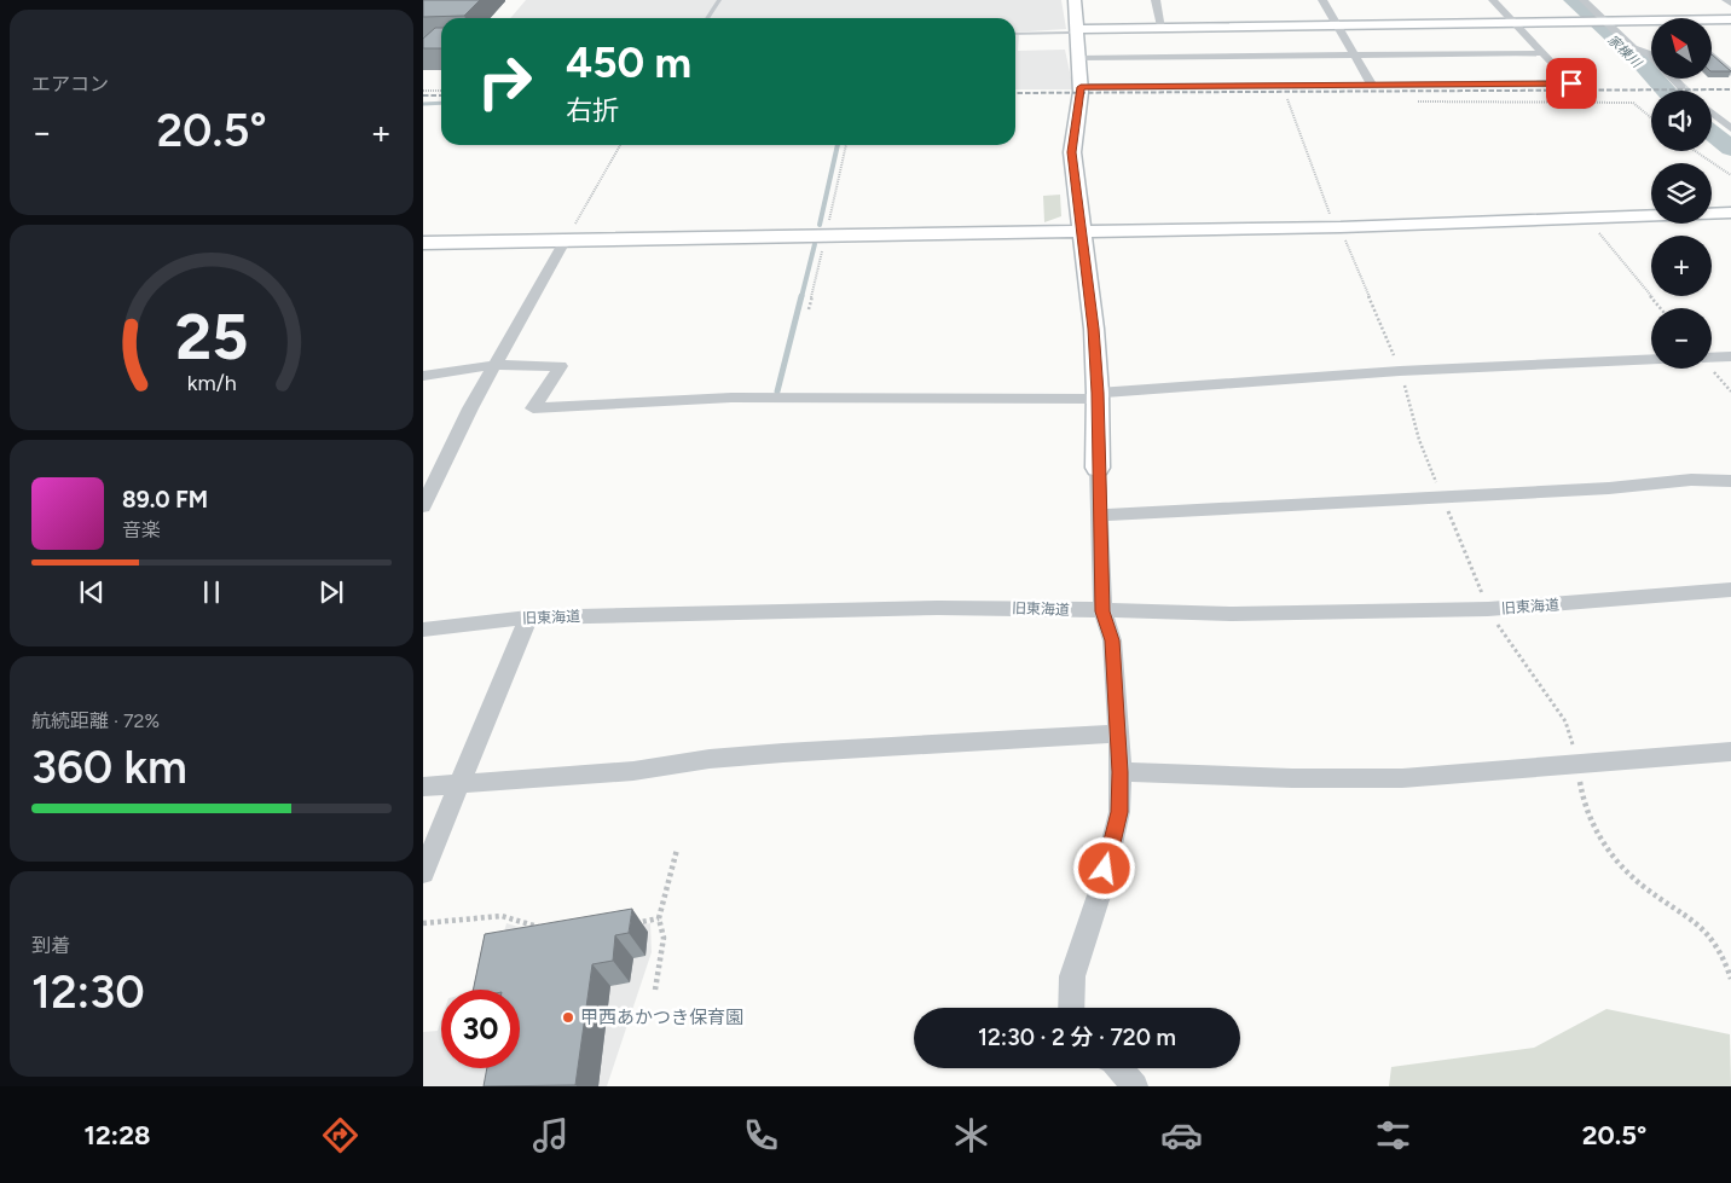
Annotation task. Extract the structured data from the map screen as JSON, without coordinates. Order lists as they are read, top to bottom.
{
  "streets": {
    "street": ["旧東海道"]
  },
  "water": ["家棟川"],
  "places": ["甲西あかつき保育園"],
  "north": "top left",
  "page": {
    "tile": [
      "エアコン",
      ["航続距離 · 72%", "360 km"],
      ["到着", "12:30"]
    ],
    "map_buttons": ["+", "−"],
    "turn": ["450 m", "右折"],
    "heat": ["−", "20.5°", "+"],
    "song": ["89.0 FM", "音楽"],
    "limit": "30",
    "trip": "12:30 · 2 分 · 720 m",
    "tabs": ["12:28", "20.5°"],
    "gauge": ["25", "km/h"]
  }
}
